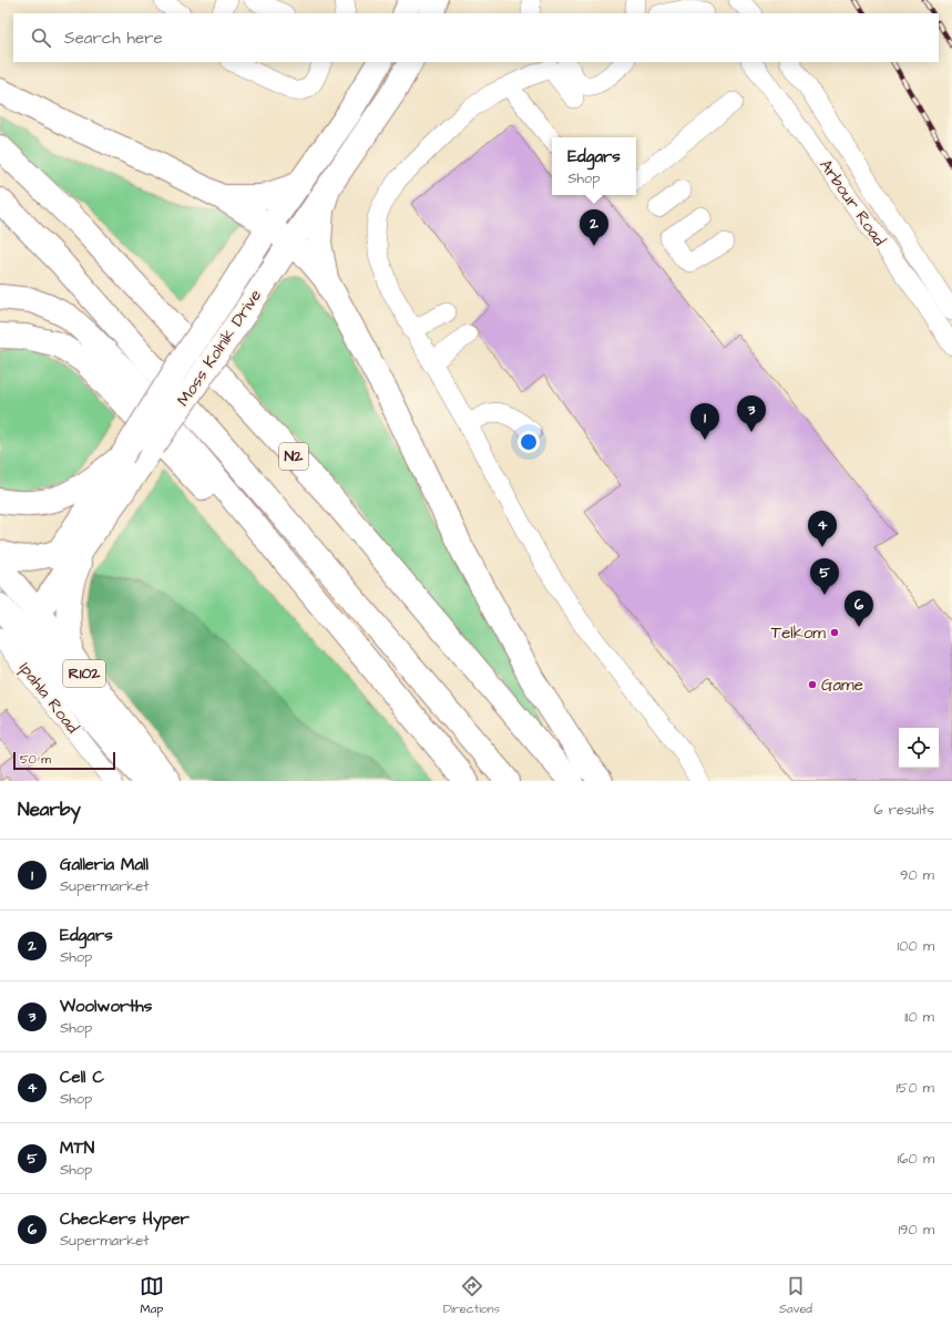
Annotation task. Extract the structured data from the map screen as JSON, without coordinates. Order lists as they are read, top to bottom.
{
  "streets": {
    "main road": ["Moss Kolnik Drive", "N2", "R102"],
    "street": ["Arbour Road", "Ipahla Road"]
  },
  "crossings": [
    ["Moss Kolnik Drive", "R102"],
    ["Moss Kolnik Drive", "Ipahla Road"],
    ["R102", "Ipahla Road"]
  ],
  "places": ["Telkom", "Game"],
  "scale_bar": "50 m",
  "page": {
    "search": "Search here",
    "popup": ["Edgars", "Shop"],
    "pins": [
      "2",
      "3",
      "1",
      "4",
      "5",
      "6"
    ],
    "scale": "50 m",
    "heading": ["Nearby", "6 results"],
    "list": [
      {
        "mark": "1",
        "name": "Galleria Mall",
        "note": "Supermarket",
        "value": "90 m"
      },
      {
        "mark": "2",
        "name": "Edgars",
        "note": "Shop",
        "value": "100 m"
      },
      {
        "mark": "3",
        "name": "Woolworths",
        "note": "Shop",
        "value": "110 m"
      },
      {
        "mark": "4",
        "name": "Cell C",
        "note": "Shop",
        "value": "150 m"
      },
      {
        "mark": "5",
        "name": "MTN",
        "note": "Shop",
        "value": "160 m"
      },
      {
        "mark": "6",
        "name": "Checkers Hyper",
        "note": "Supermarket",
        "value": "190 m"
      }
    ],
    "nav": ["Map", "Directions", "Saved"]
  }
}
